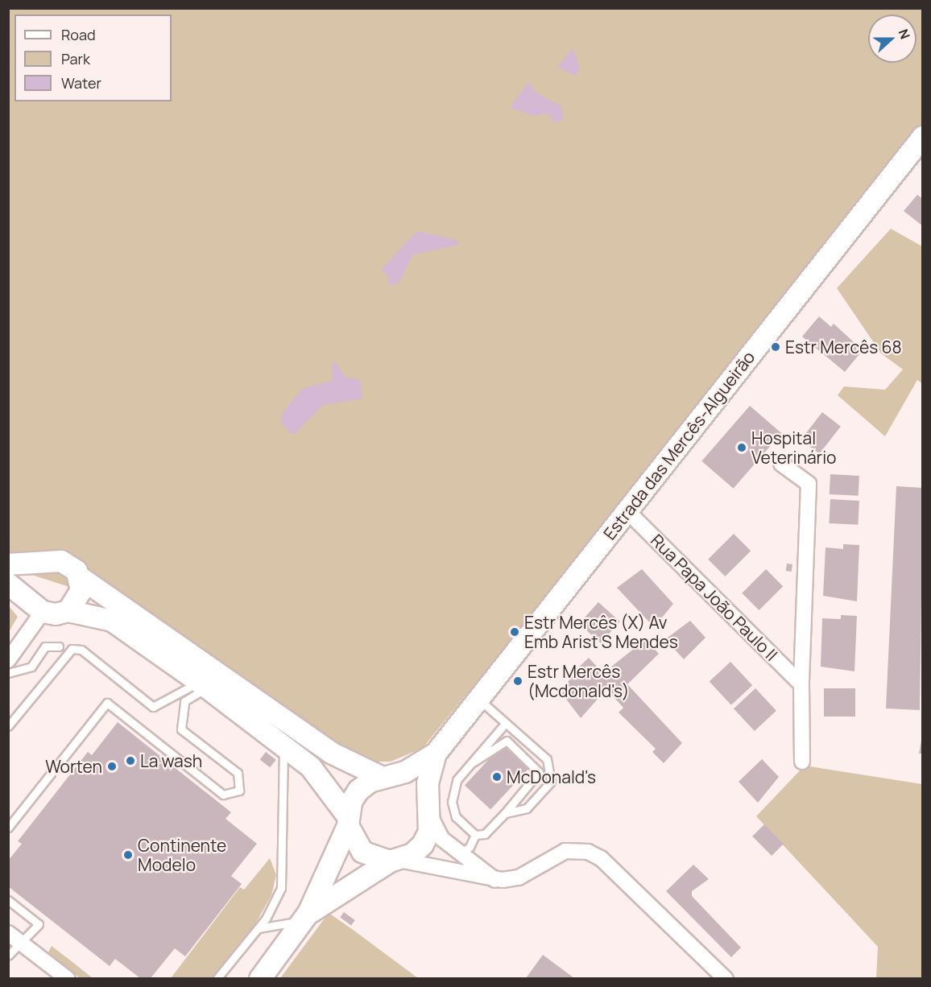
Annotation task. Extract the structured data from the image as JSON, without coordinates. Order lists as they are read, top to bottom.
{
  "streets": {
    "street": ["Estrada das Mercês-Algueirão", "Rua Papa João Paulo II"]
  },
  "crossings": [
    ["Estrada das Mercês-Algueirão", "Rua Papa João Paulo II"]
  ],
  "places": [
    "Estr Mercês 68",
    "Hospital Veterinário",
    "Estr Mercês (X) Av Emb Arist S Mendes",
    "Estr Mercês (Mcdonald's)",
    "La wash",
    "Worten",
    "McDonald's",
    "Continente Modelo"
  ],
  "legend": ["Road", "Park", "Water"],
  "north": "right"
}
